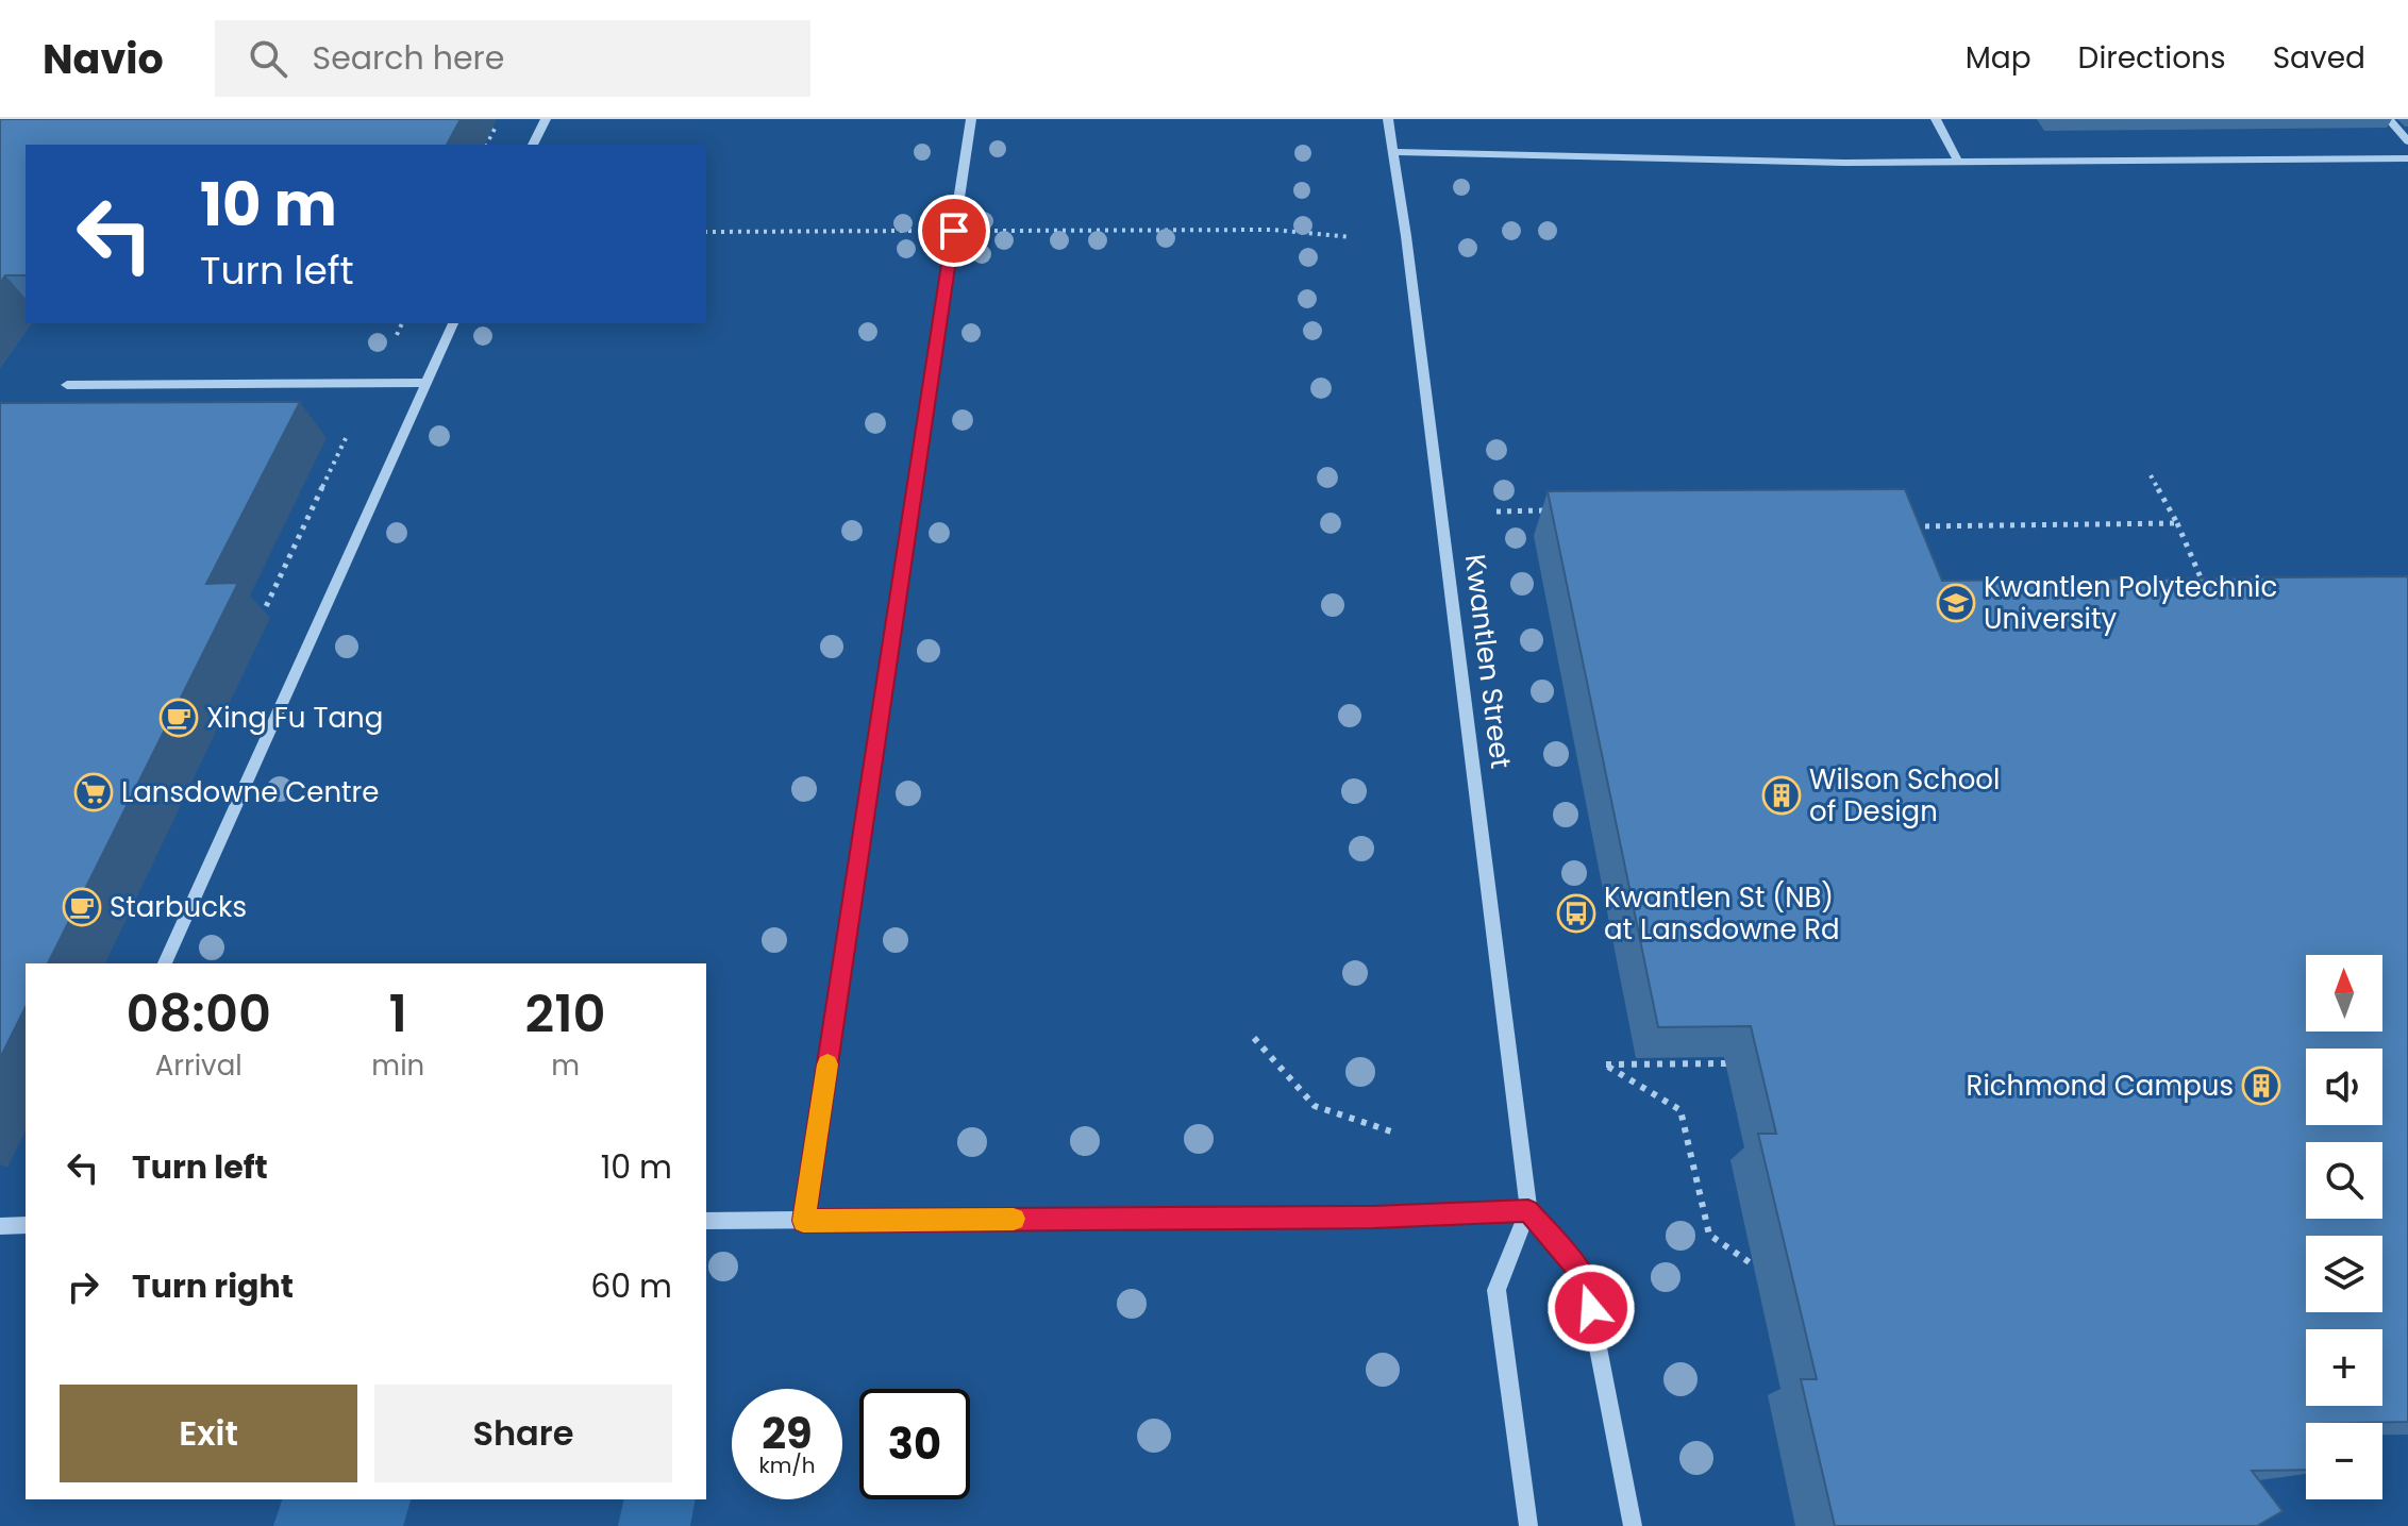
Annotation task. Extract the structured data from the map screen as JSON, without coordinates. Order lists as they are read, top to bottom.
{
  "streets": {
    "street": ["Kwantlen Street"]
  },
  "places": {
    "school or university": ["Kwantlen Polytechnic University"],
    "cafe": ["Xing Fu Tang", "Starbucks"],
    "supermarket": ["Lansdowne Centre"],
    "building": ["Wilson School of Design", "Richmond Campus"],
    "bus stop": ["Kwantlen St (NB) at Lansdowne Rd"]
  },
  "north": "top",
  "page": {
    "header": "Navio",
    "search": "Search here",
    "nav": ["Map", "Directions", "Saved"],
    "turn": ["10 m", "Turn left"],
    "map_buttons": ["+", "−"],
    "eta": [
      "08:00",
      "Arrival",
      "1",
      "min",
      "210",
      "m"
    ],
    "list": [
      {
        "name": "Turn left",
        "value": "10 m"
      },
      {
        "name": "Turn right",
        "value": "60 m"
      }
    ],
    "buttons": ["Exit", "Share"],
    "speed": "29 km/h",
    "limit": "30"
  }
}
